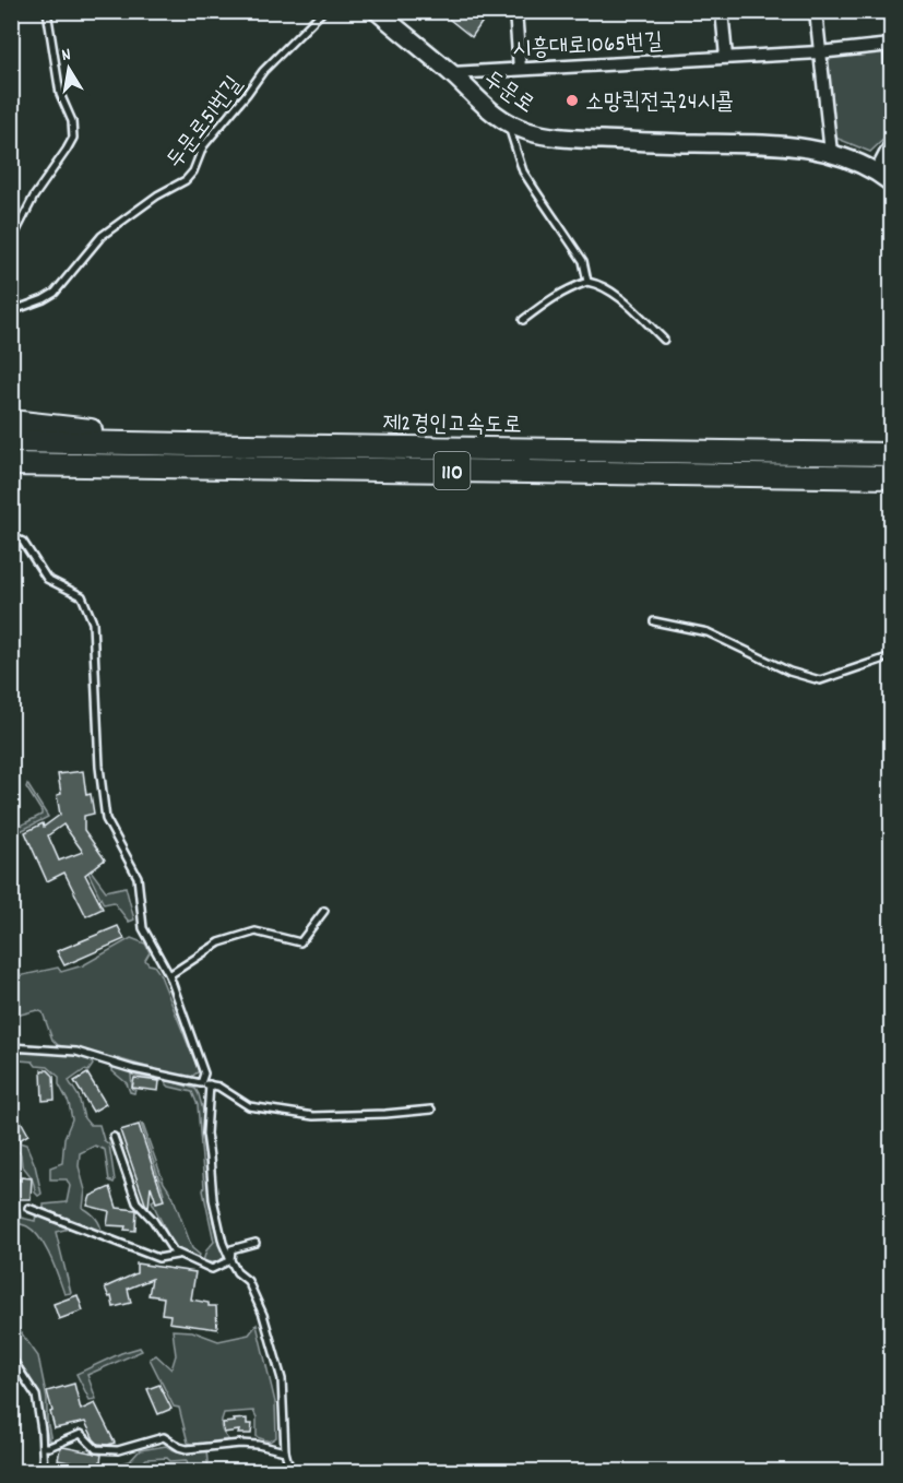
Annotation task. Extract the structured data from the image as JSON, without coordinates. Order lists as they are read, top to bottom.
{
  "streets": {
    "highway": ["제2경인고속도로", "110"],
    "street": ["시흥대로1065번길", "두문로"],
    "lane": ["두문로51번길"]
  },
  "crossings": [
    ["시흥대로1065번길", "두문로"]
  ],
  "places": ["소망퀵전국24시콜"],
  "north": "top"
}
